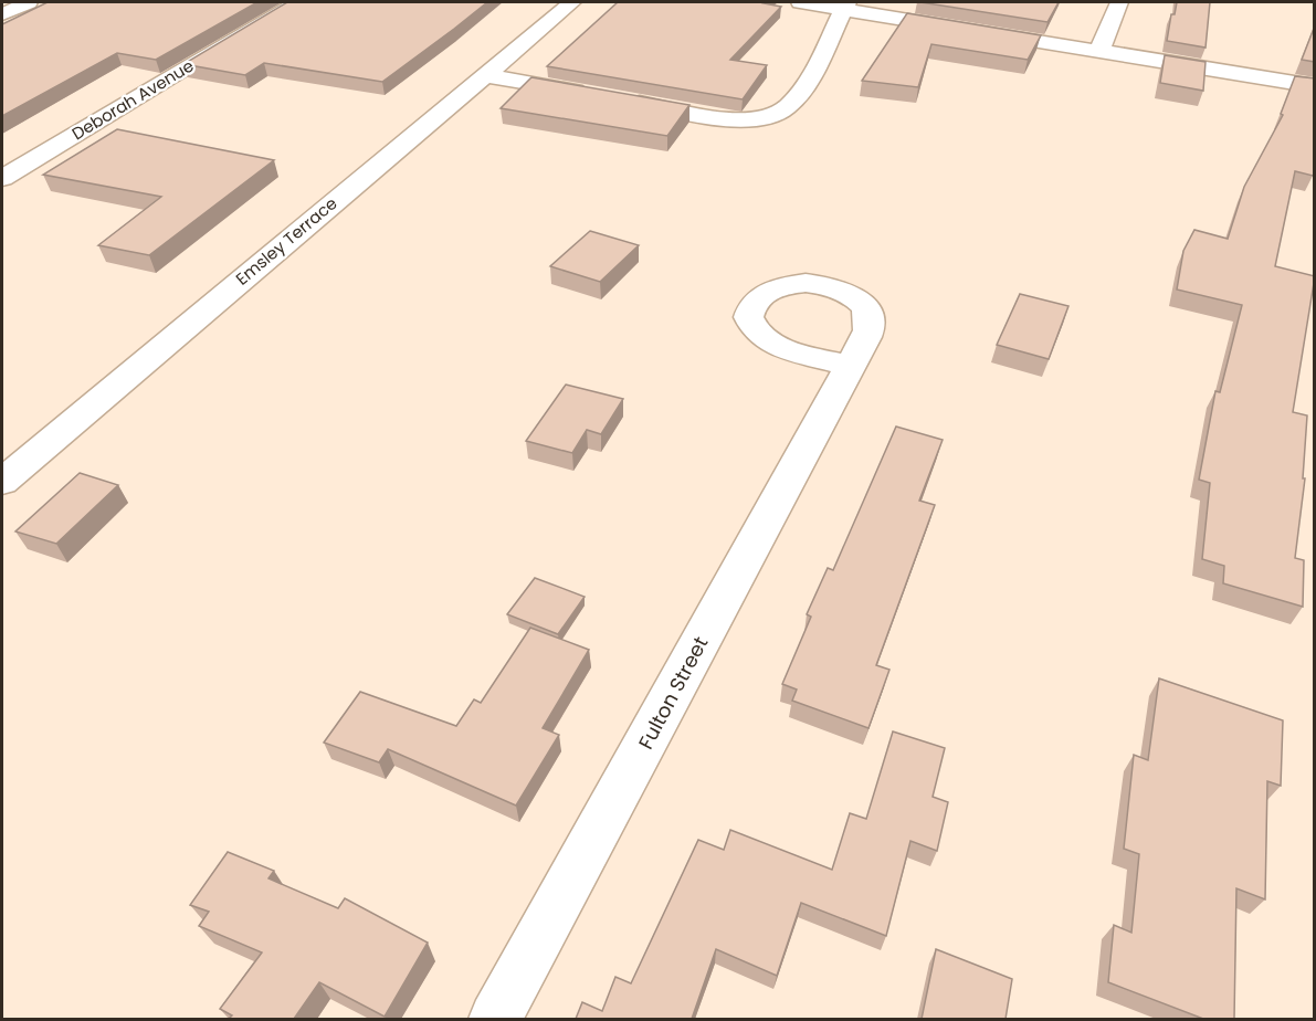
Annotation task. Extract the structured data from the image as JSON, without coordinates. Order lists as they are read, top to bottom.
{
  "streets": {
    "street": ["Deborah Avenue", "Emsley Terrace", "Fulton Street"]
  }
}
